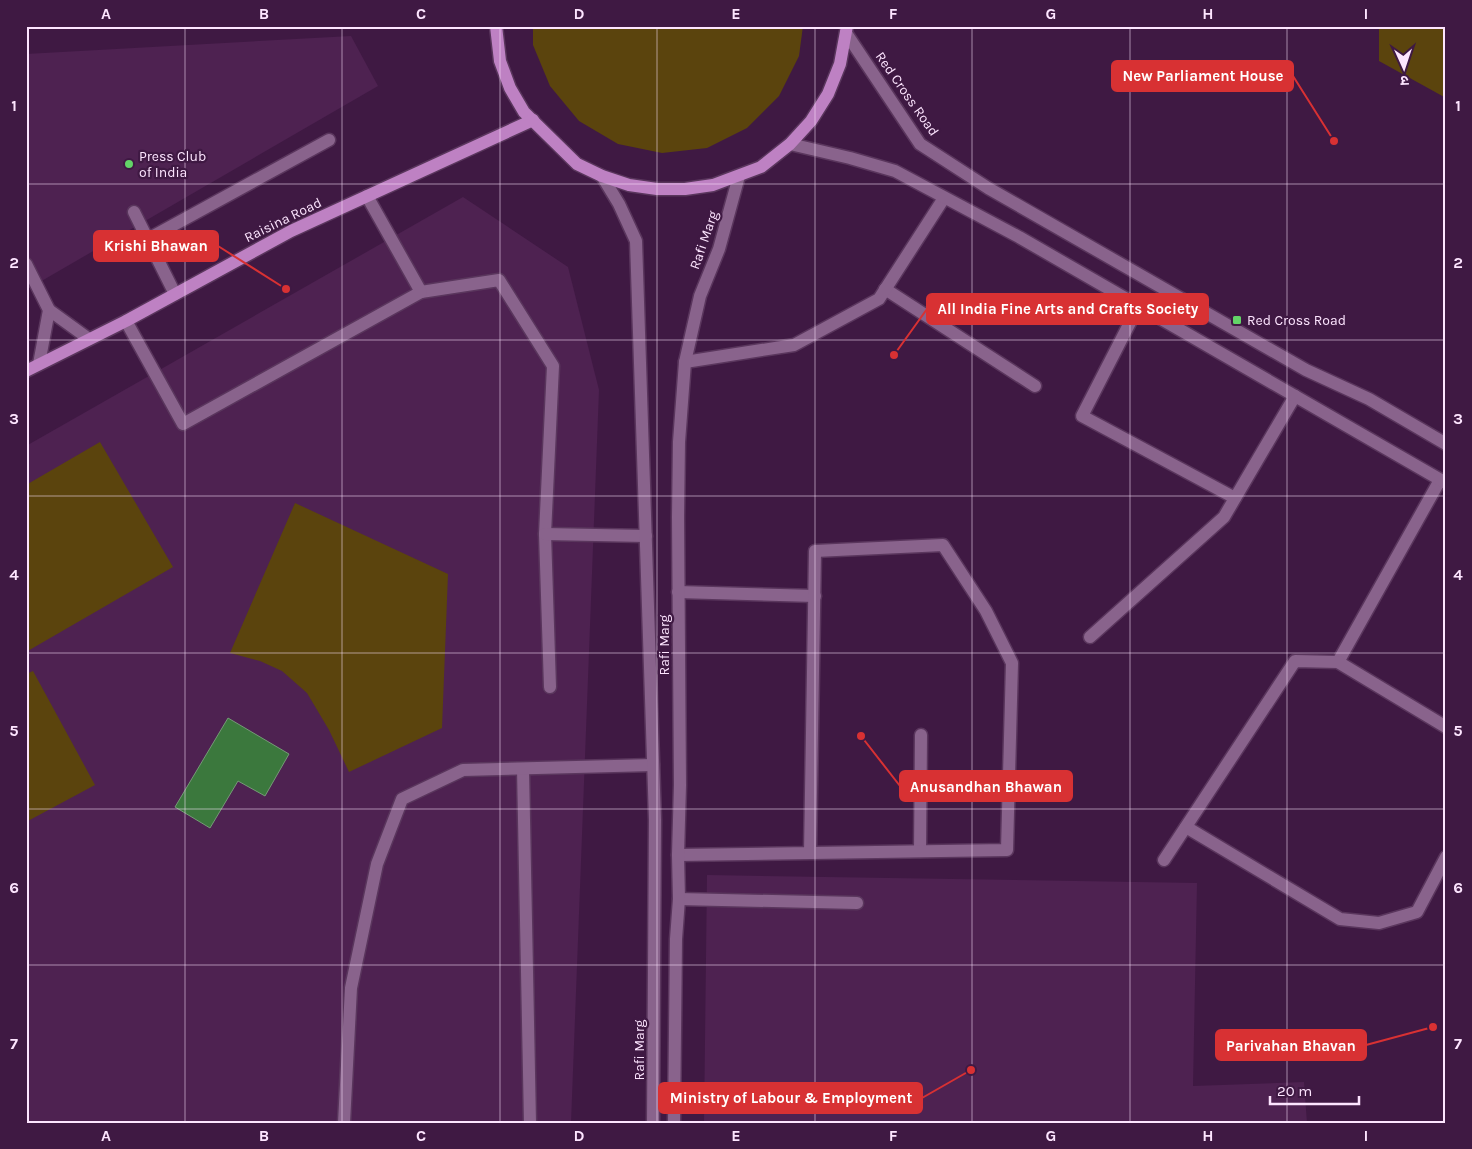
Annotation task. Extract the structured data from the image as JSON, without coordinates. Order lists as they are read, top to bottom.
{
  "streets": {
    "main road": ["Raisina Road"],
    "street": ["Red Cross Road", "Rafi Marg"]
  },
  "places": {
    "other": [
      "New Parliament House",
      "Press Club of India",
      "Krishi Bhawan",
      "All India Fine Arts and Crafts Society",
      "Anusandhan Bhawan",
      "Parivahan Bhavan",
      "Ministry of Labour & Employment"
    ],
    "transit": ["Red Cross Road"]
  },
  "scale_bar": "20 m",
  "north": "bottom",
  "grid": {
    "columns": [
      "A",
      "B",
      "C",
      "D",
      "E",
      "F",
      "G",
      "H",
      "I"
    ],
    "rows": [
      "1",
      "2",
      "3",
      "4",
      "5",
      "6",
      "7"
    ]
  }
}
